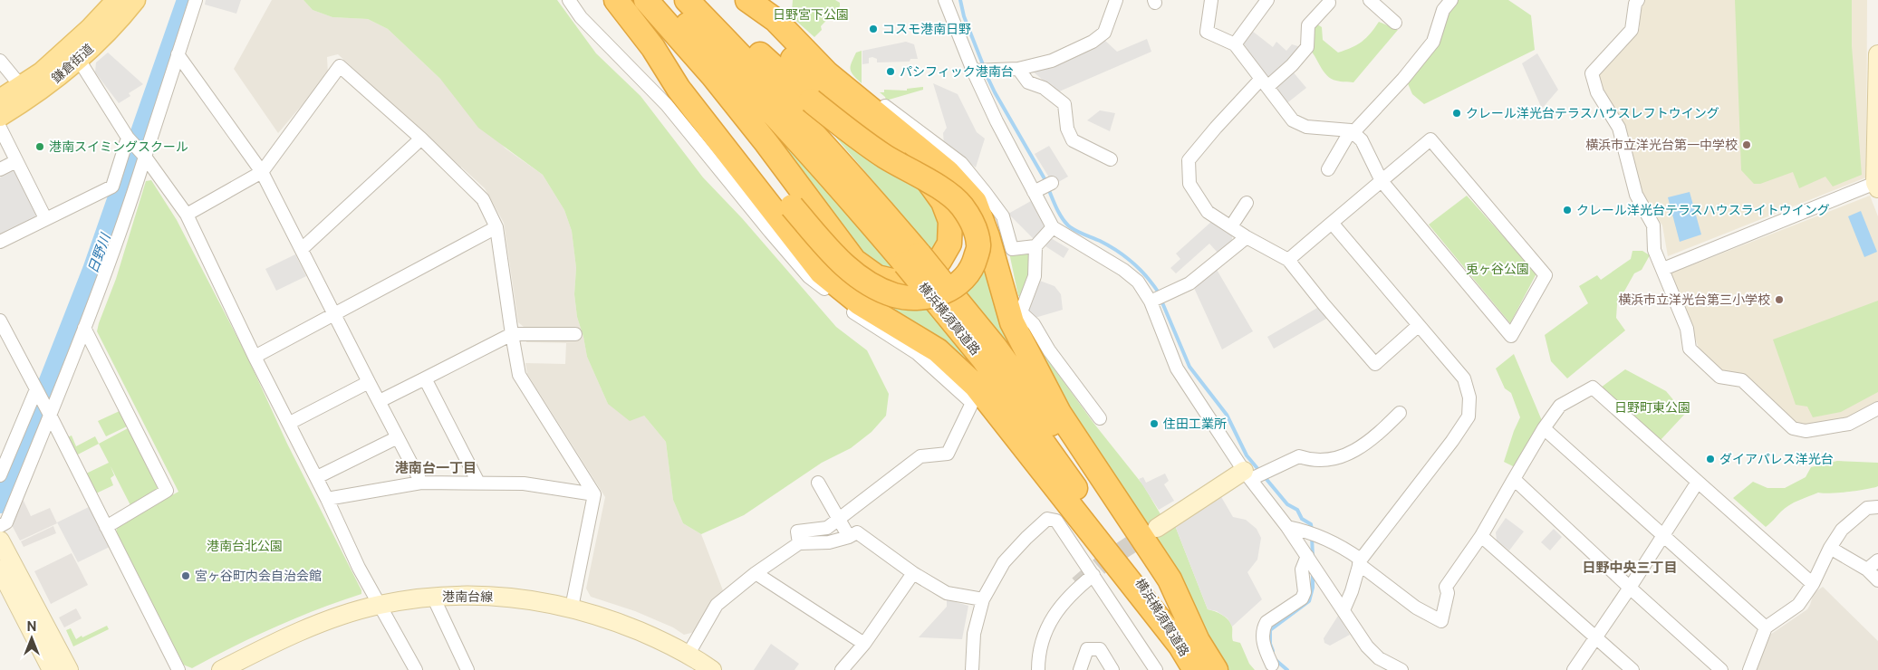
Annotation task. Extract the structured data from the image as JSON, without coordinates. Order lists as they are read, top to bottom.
{
  "streets": {
    "highway": ["横浜横須賀道路"],
    "main road": ["鎌倉街道"],
    "street": ["港南台線"]
  },
  "districts": ["港南台一丁目", "日野中央三丁目"],
  "water": ["日野川"],
  "parks": [
    "日野宮下公園",
    "兎ヶ谷公園",
    "日野町東公園",
    "港南台北公園"
  ],
  "places": [
    "コスモ港南日野",
    "パシフィック港南台",
    "クレール洋光台テラスハウスレフトウイング",
    "横浜市立洋光台第一中学校",
    "港南スイミングスクール",
    "クレール洋光台テラスハウスライトウイング",
    "横浜市立洋光台第三小学校",
    "住田工業所",
    "ダイアパレス洋光台",
    "宮ヶ谷町内会自治会館"
  ],
  "north": "top"
}
